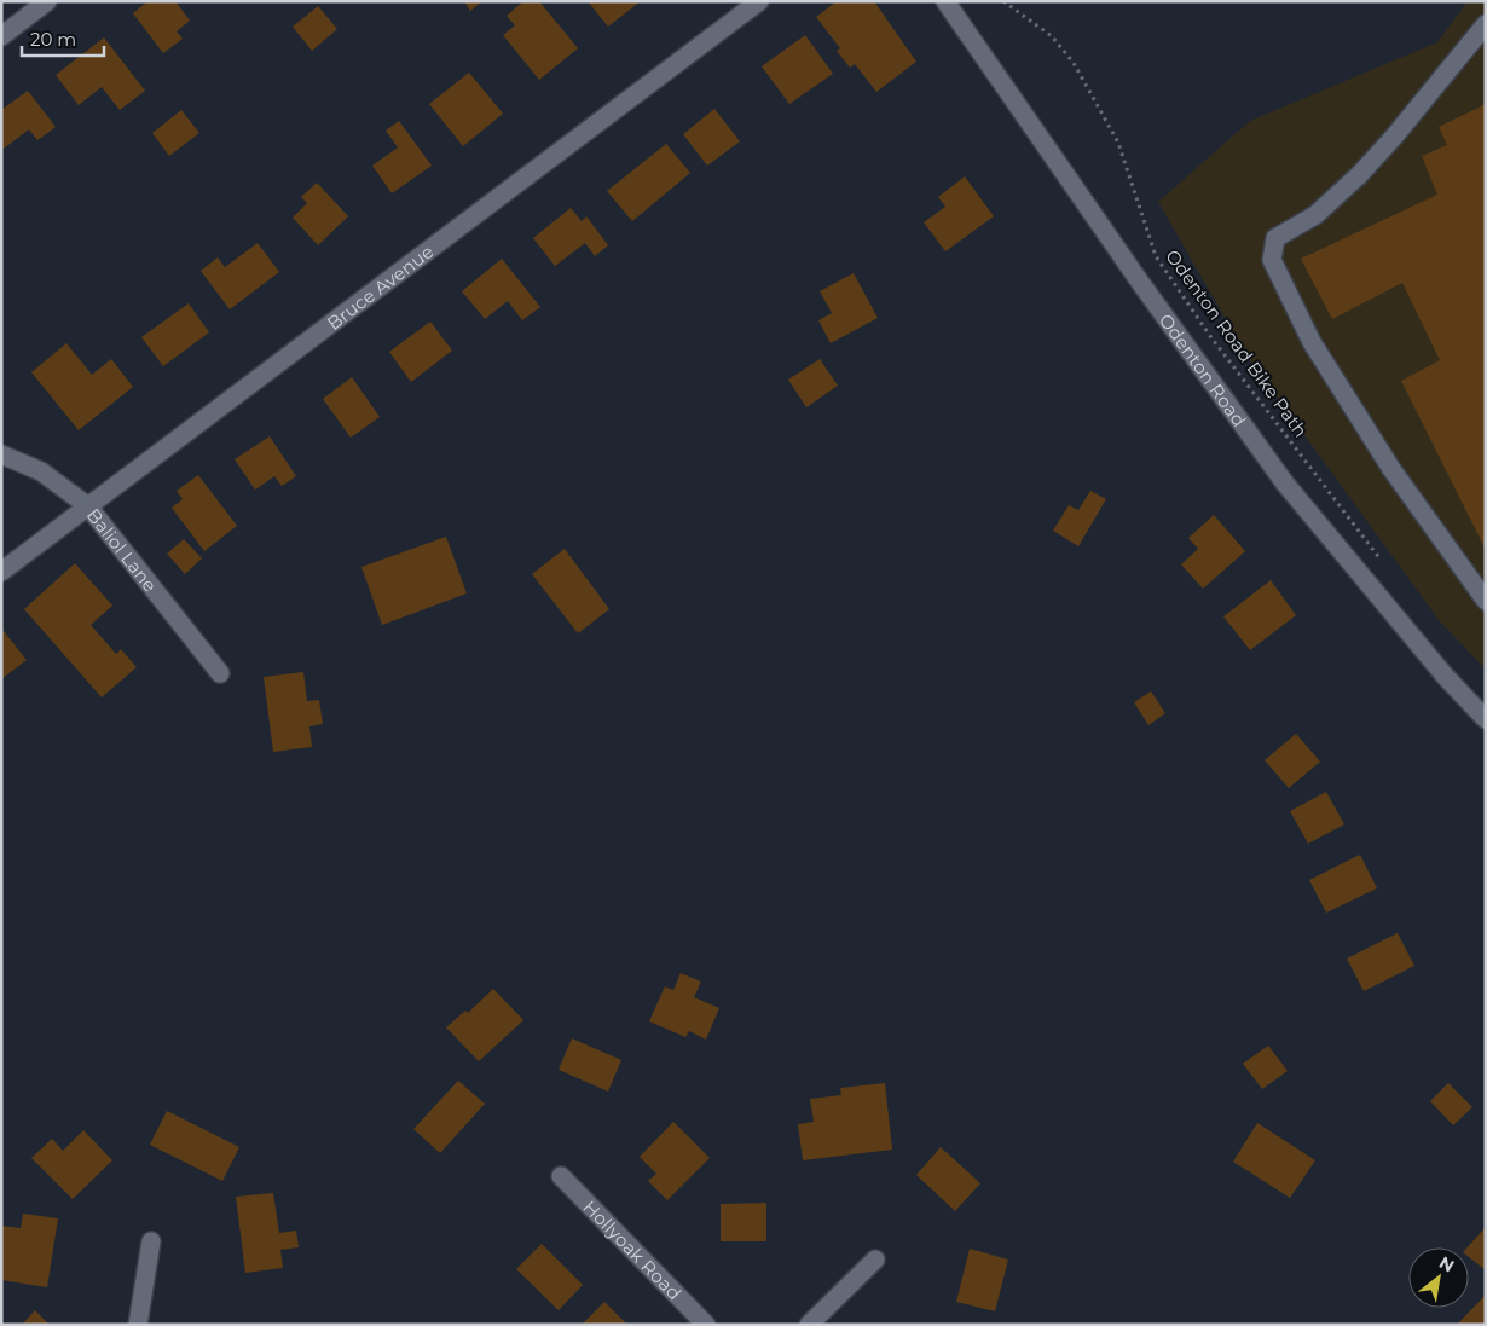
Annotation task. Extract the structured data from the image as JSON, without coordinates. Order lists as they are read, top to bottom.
{
  "streets": {
    "street": [
      "Bruce Avenue",
      "Odenton Road",
      "Baliol Lane",
      "Hollyoak Road"
    ],
    "path": ["Odenton Road Bike Path"]
  },
  "crossings": [
    ["Bruce Avenue", "Baliol Lane"]
  ],
  "scale_bar": "20 m",
  "north": "top right"
}
